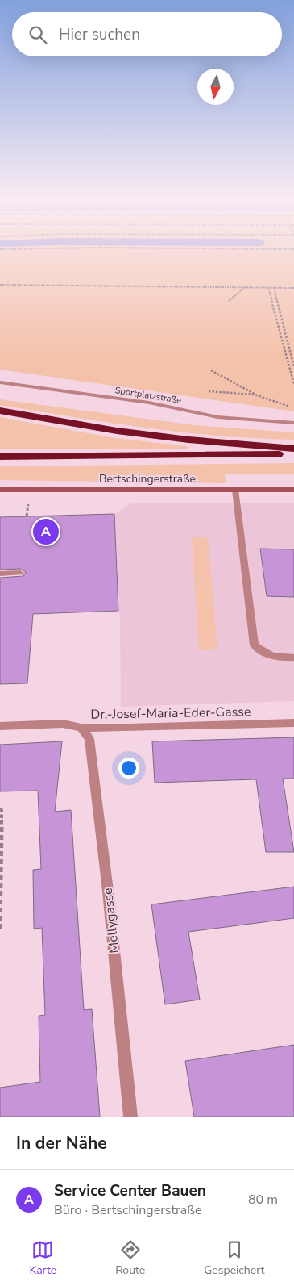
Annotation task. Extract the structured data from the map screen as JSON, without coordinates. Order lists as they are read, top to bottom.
{
  "streets": {
    "street": [
      "Sportplatzstraße",
      "Bertschingerstraße",
      "Dr.-Josef-Maria-Eder-Gasse",
      "Mellygasse"
    ]
  },
  "crossings": [
    ["Dr.-Josef-Maria-Eder-Gasse", "Mellygasse"]
  ],
  "north": "bottom",
  "page": {
    "search": "Hier suchen",
    "pins": "A",
    "heading": "In der Nähe",
    "list": [
      {
        "mark": "A",
        "name": "Service Center Bauen",
        "note": "Büro · Bertschingerstraße",
        "value": "80 m"
      }
    ],
    "nav": ["Karte", "Route", "Gespeichert"]
  }
}
